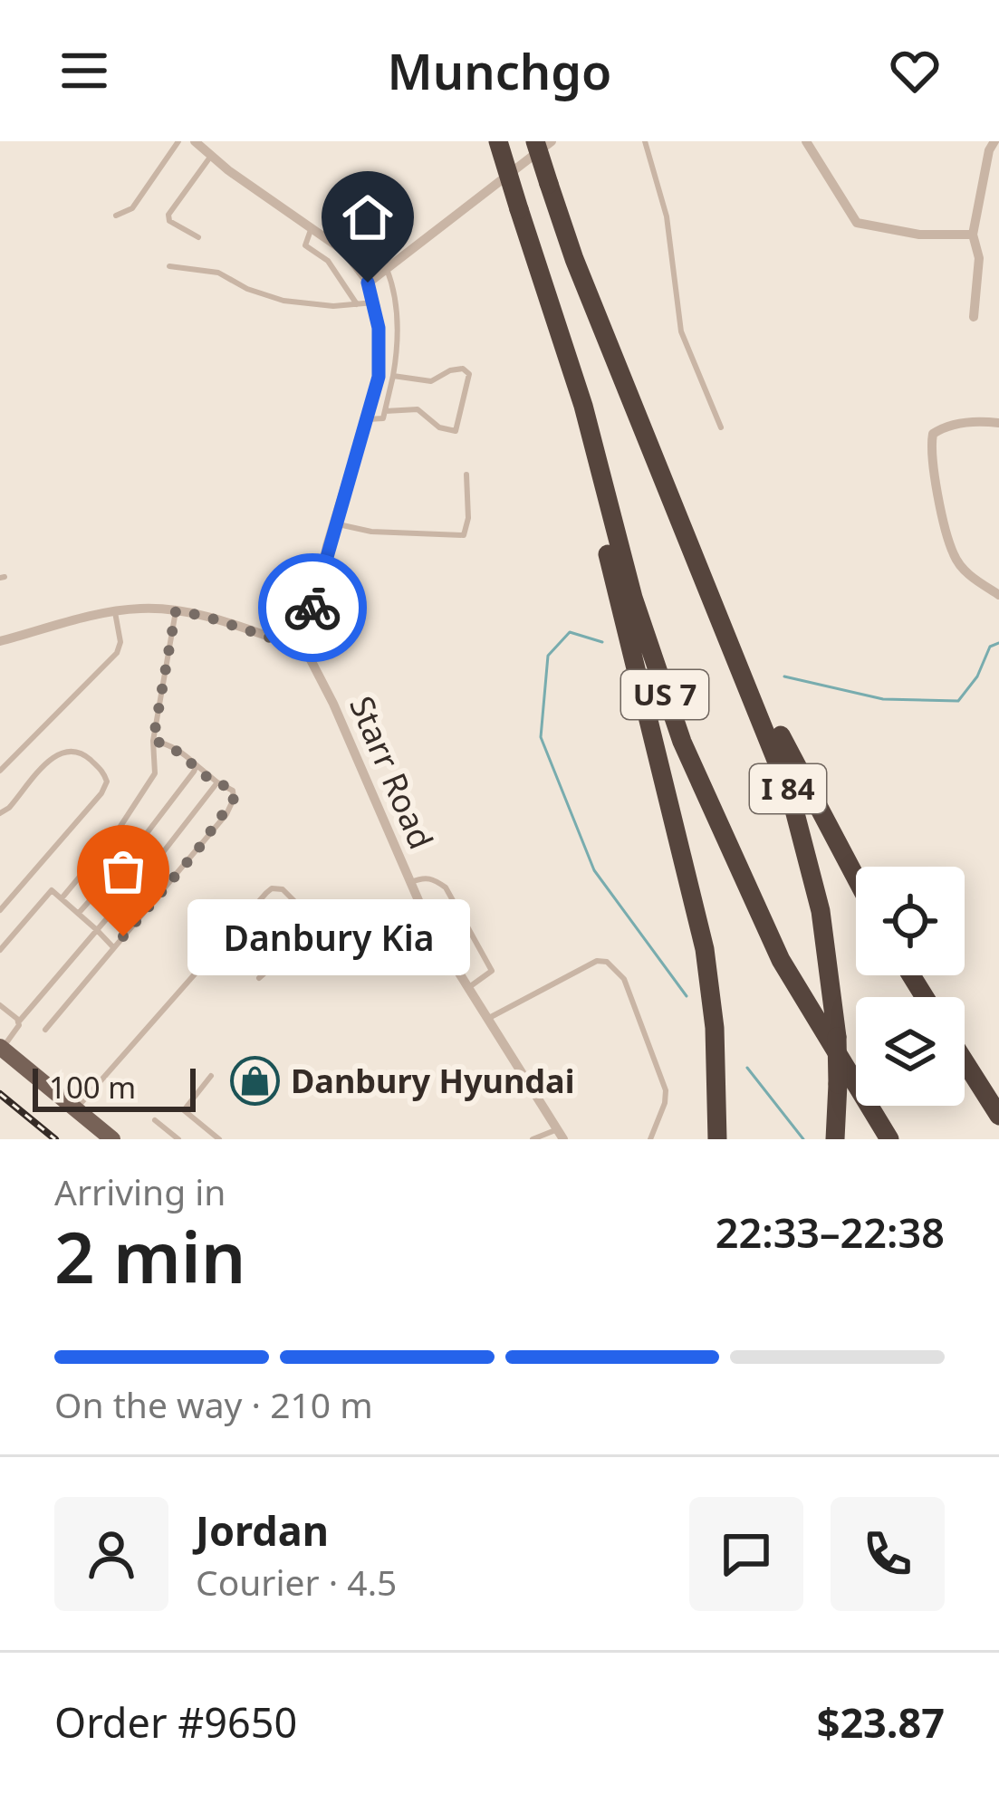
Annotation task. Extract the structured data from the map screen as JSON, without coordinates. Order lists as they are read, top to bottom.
{
  "streets": {
    "highway": ["US 7", "I 84"],
    "street": ["Starr Road"]
  },
  "crossings": [
    ["US 7", "I 84"]
  ],
  "places": {
    "other": ["Danbury Kia"],
    "shop": ["Danbury Hyundai"]
  },
  "scale_bar": "100 m",
  "page": {
    "header": "Munchgo",
    "bubble": "Danbury Kia",
    "scale": "100 m",
    "heading": ["2 min", "Arriving in", "22:33–22:38"],
    "panel": [
      "Jordan",
      "Courier · 4.5",
      "Order #9650",
      "$23.87"
    ],
    "bar": "On the way · 210 m"
  }
}
